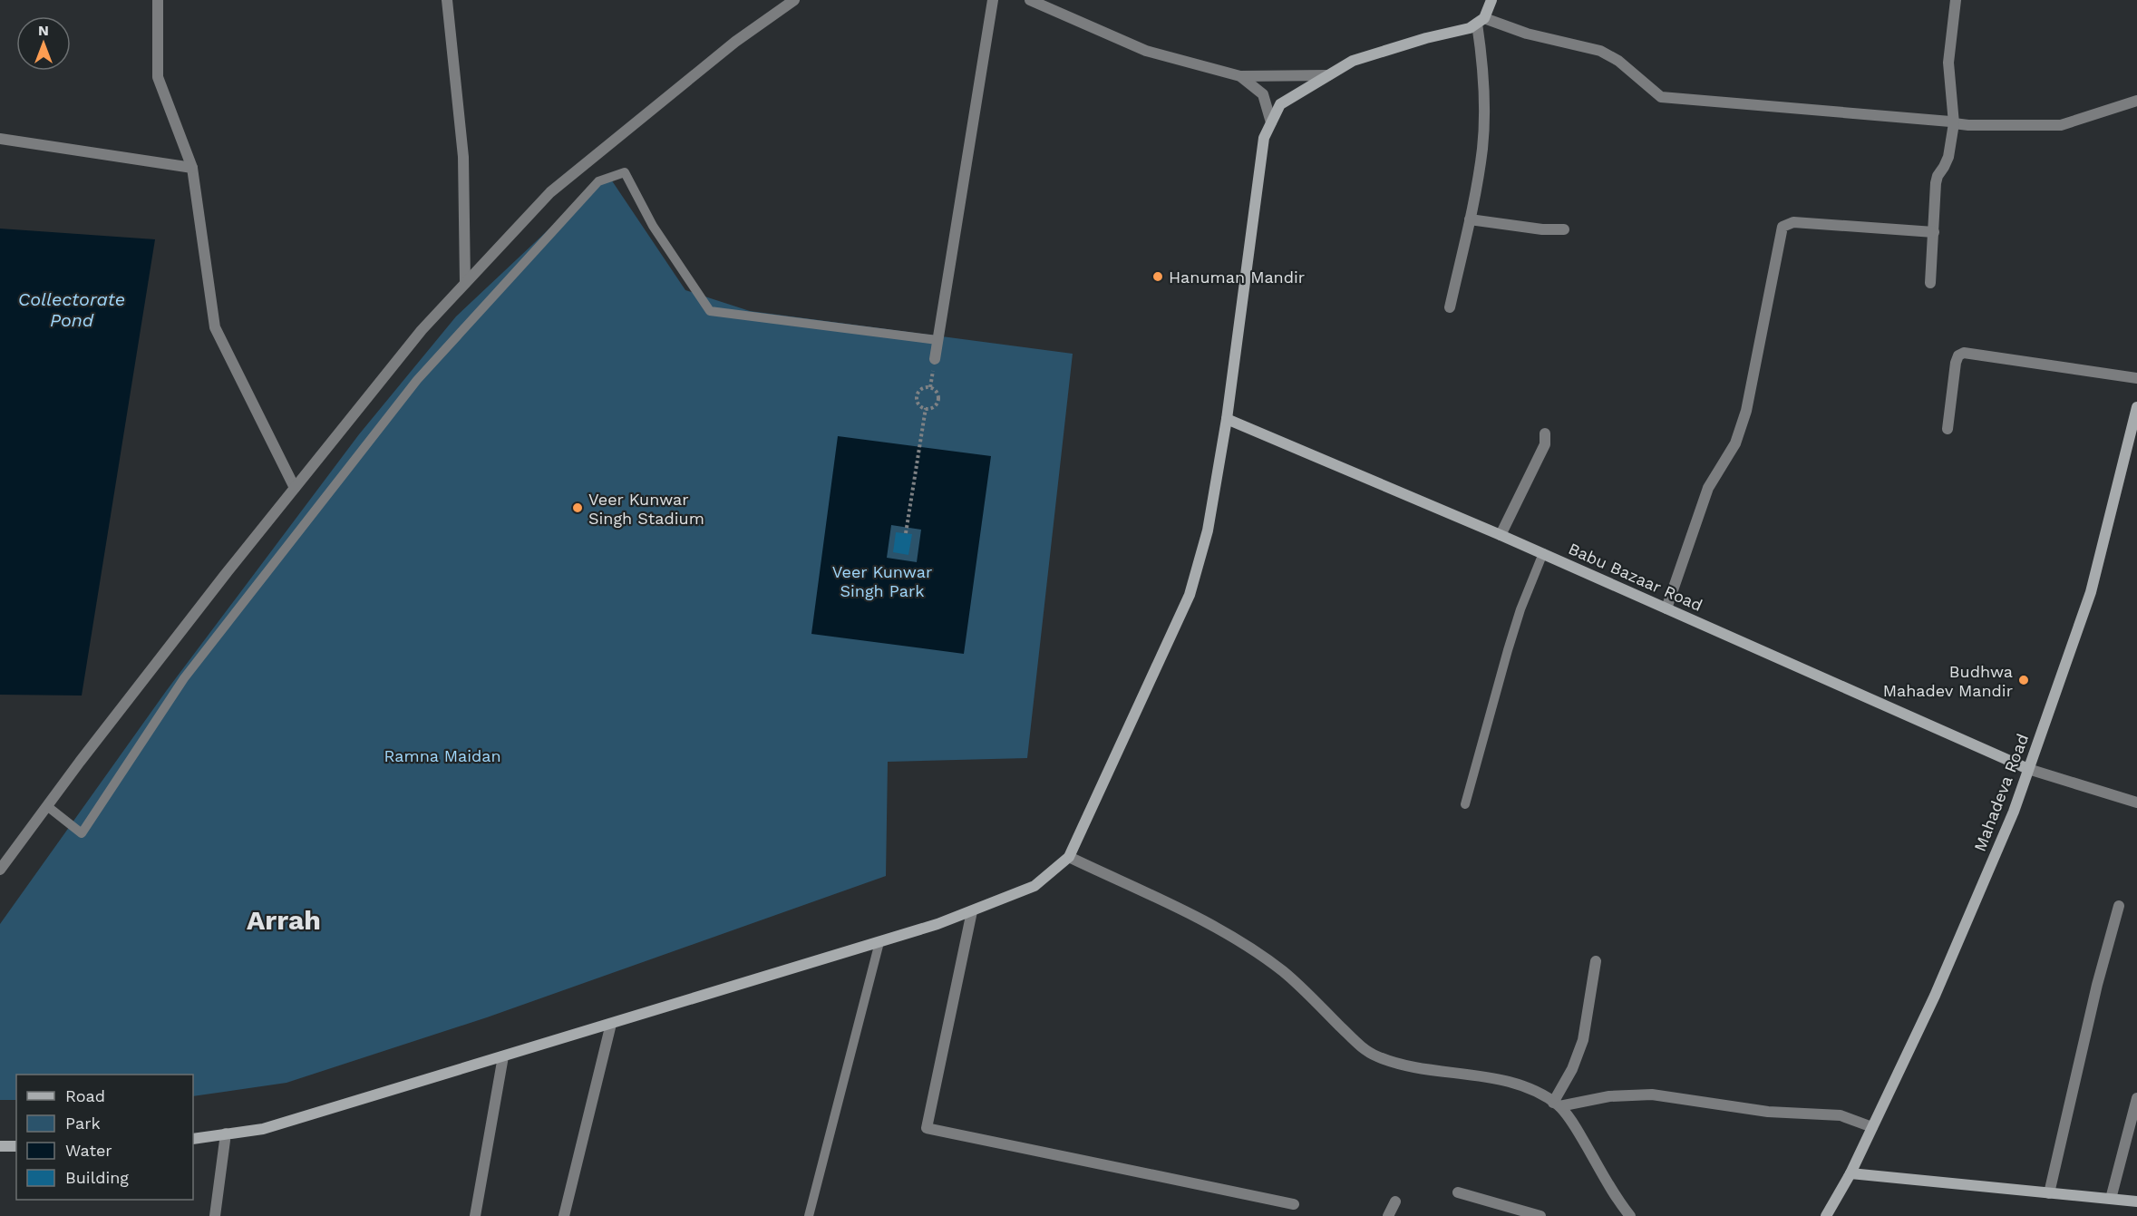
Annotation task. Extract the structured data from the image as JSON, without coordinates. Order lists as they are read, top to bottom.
{
  "streets": {
    "street": ["Babu Bazaar Road", "Mahadeva Road"]
  },
  "crossings": [
    ["Babu Bazaar Road", "Mahadeva Road"]
  ],
  "districts": ["Arrah"],
  "water": ["Collectorate Pond"],
  "parks": ["Veer Kunwar Singh Park", "Ramna Maidan"],
  "places": ["Hanuman Mandir", "Veer Kunwar Singh Stadium", "Budhwa Mahadev Mandir"],
  "legend": [
    "Road",
    "Park",
    "Water",
    "Building"
  ],
  "north": "top"
}
